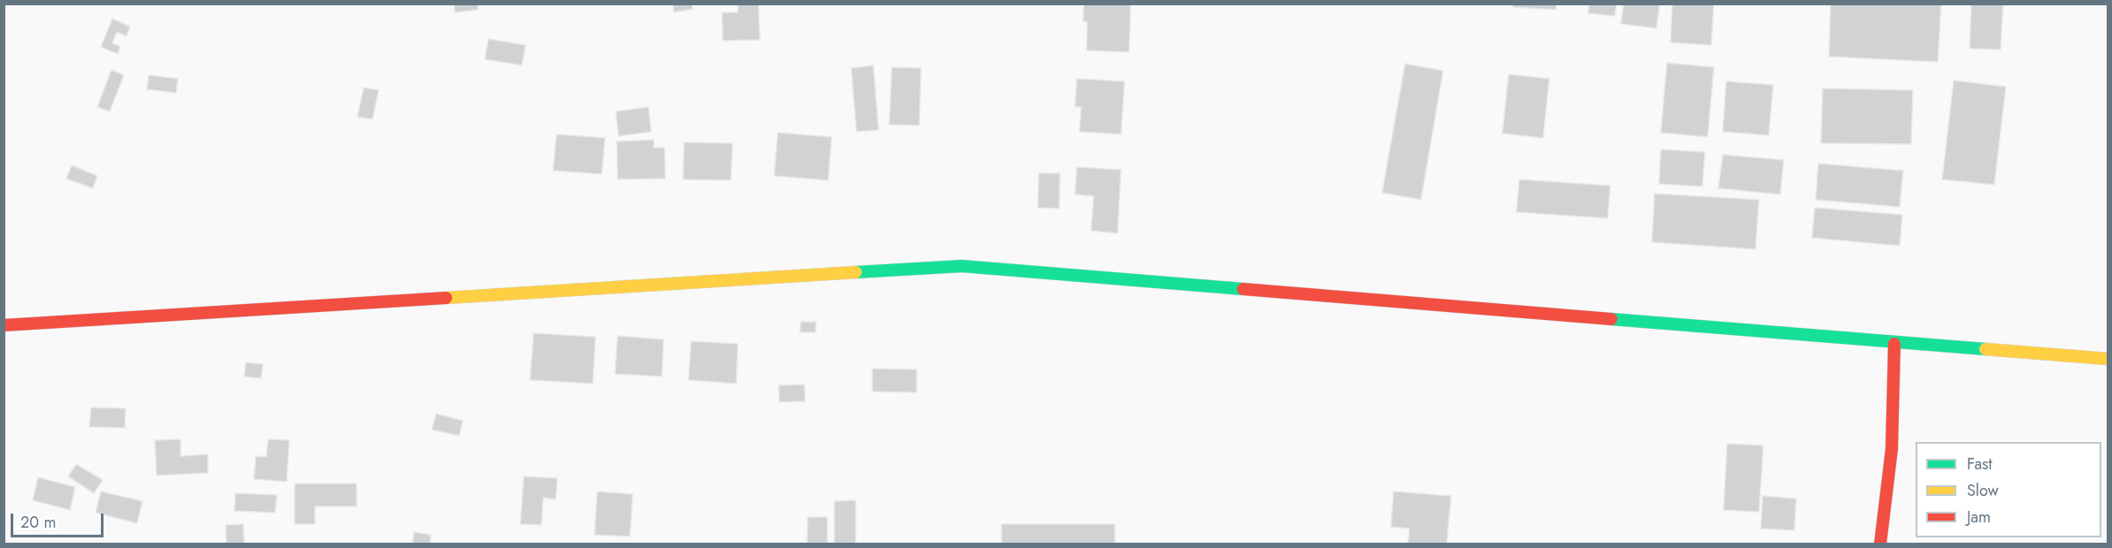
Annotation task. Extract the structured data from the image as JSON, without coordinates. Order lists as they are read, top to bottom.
{
  "legend": ["Fast", "Slow", "Jam"],
  "scale_bar": "20 m"
}
